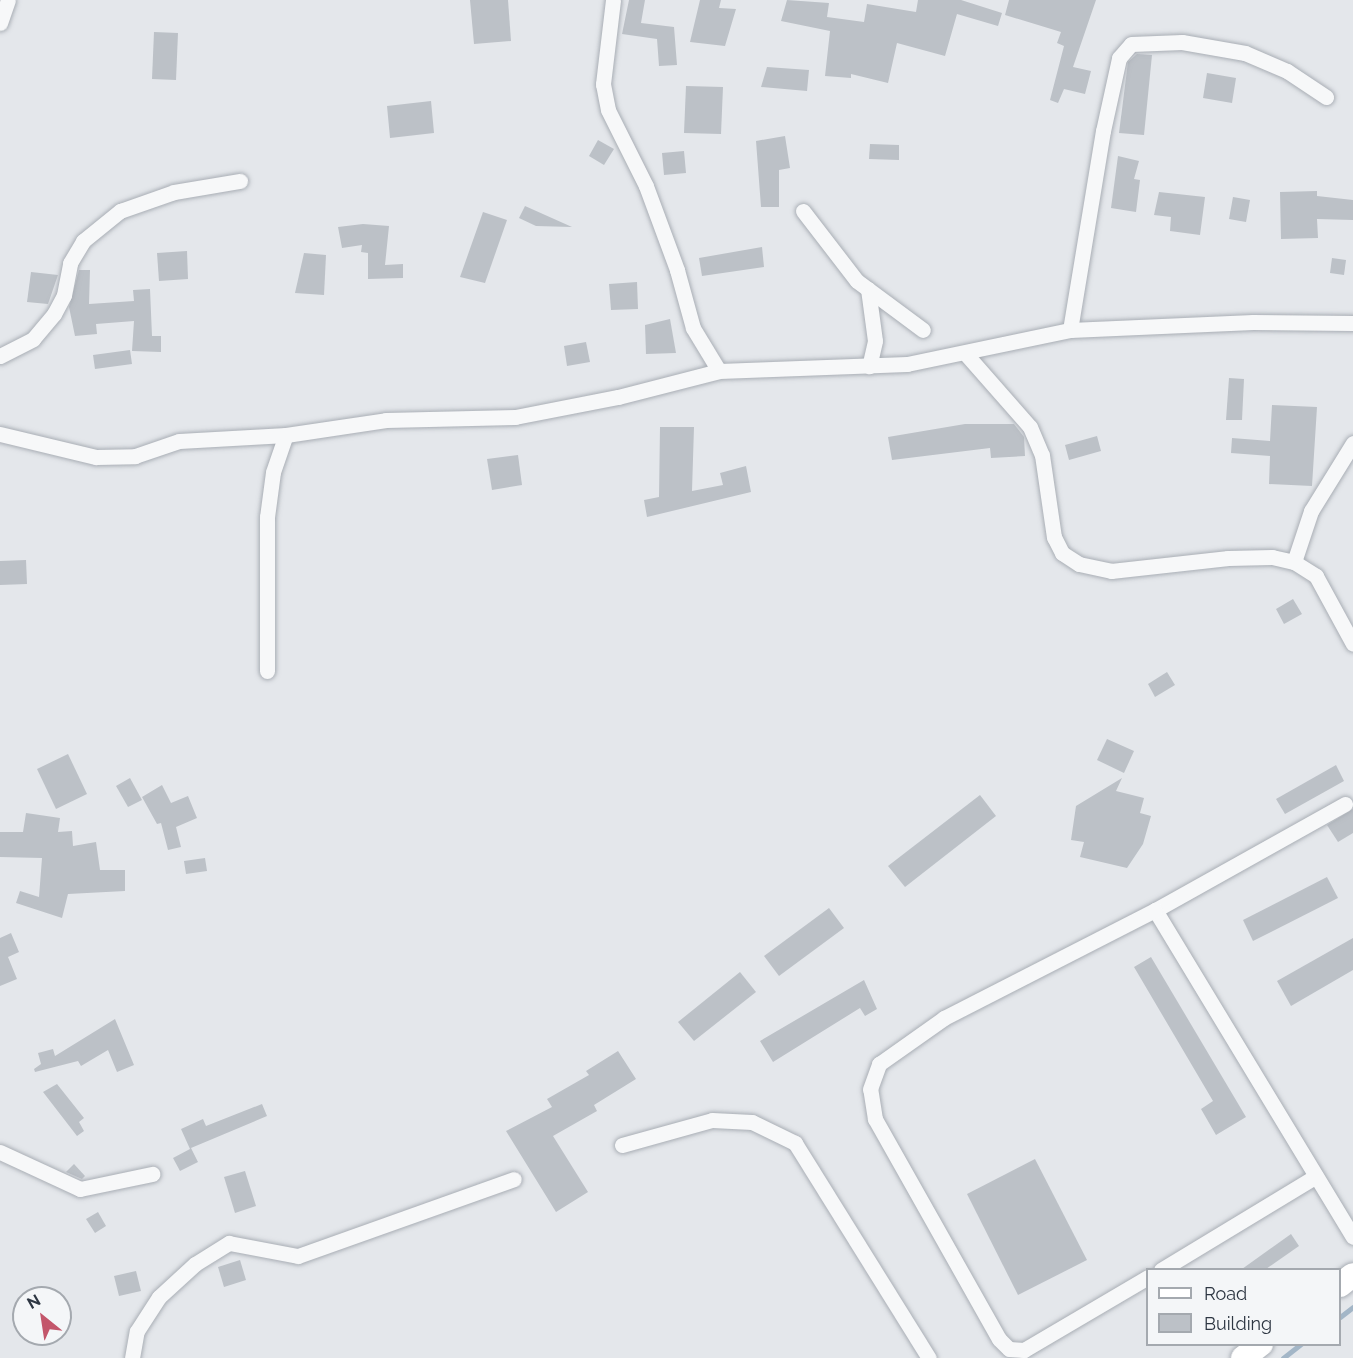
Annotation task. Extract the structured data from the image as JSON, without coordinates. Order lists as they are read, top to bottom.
{
  "legend": ["Road", "Building"],
  "north": "top left"
}
